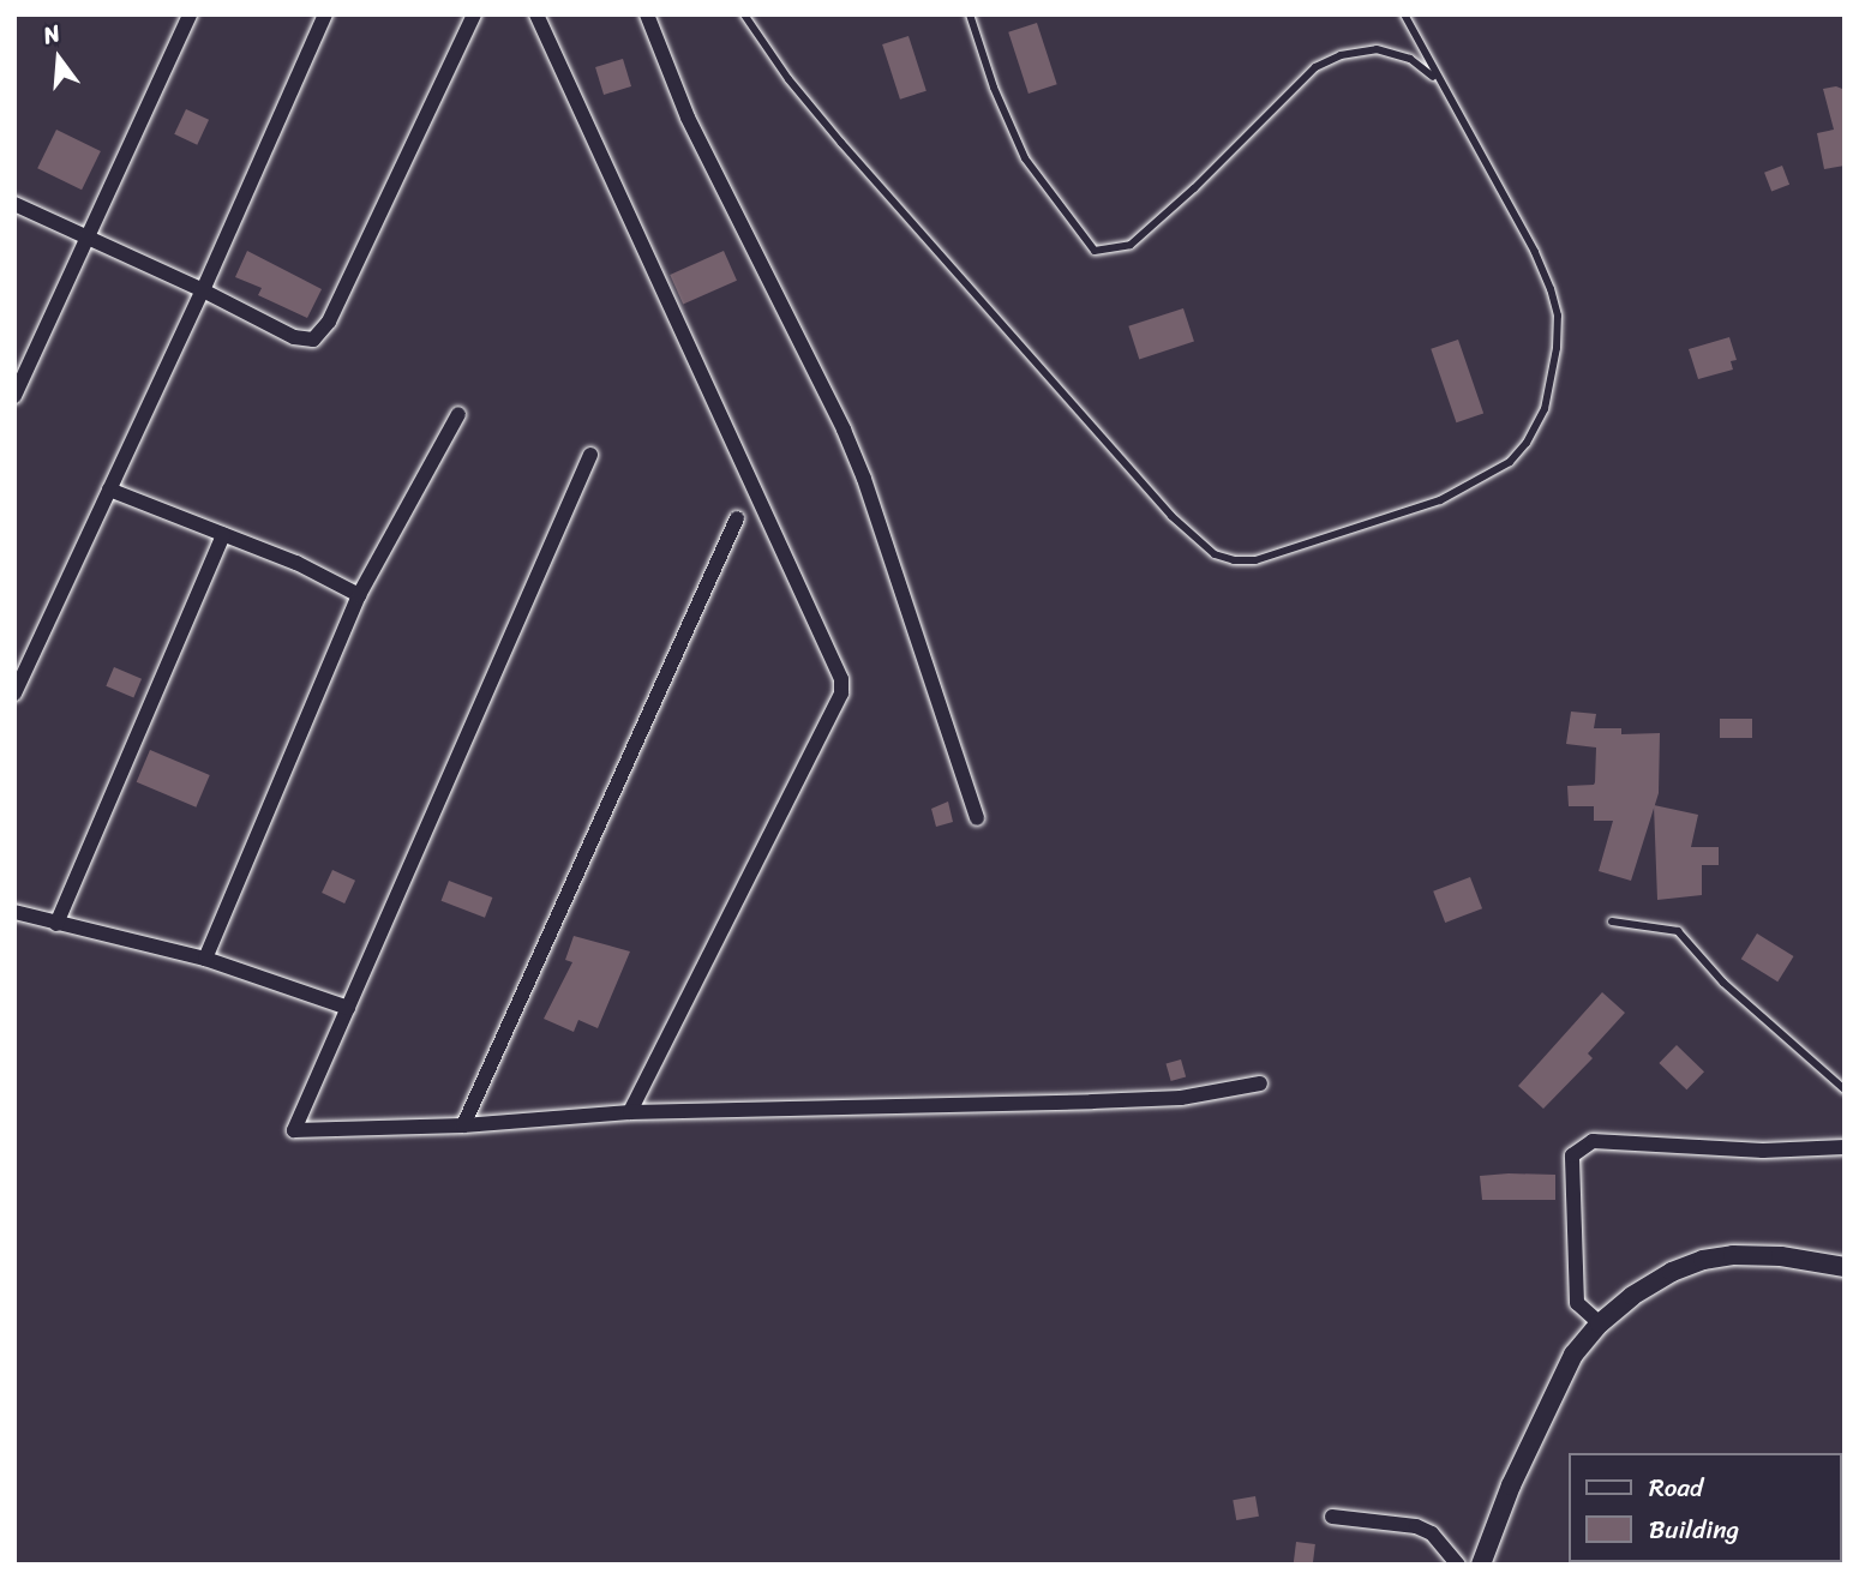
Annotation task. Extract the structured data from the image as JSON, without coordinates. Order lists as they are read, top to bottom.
{
  "legend": ["Road", "Building"],
  "north": "top"
}
